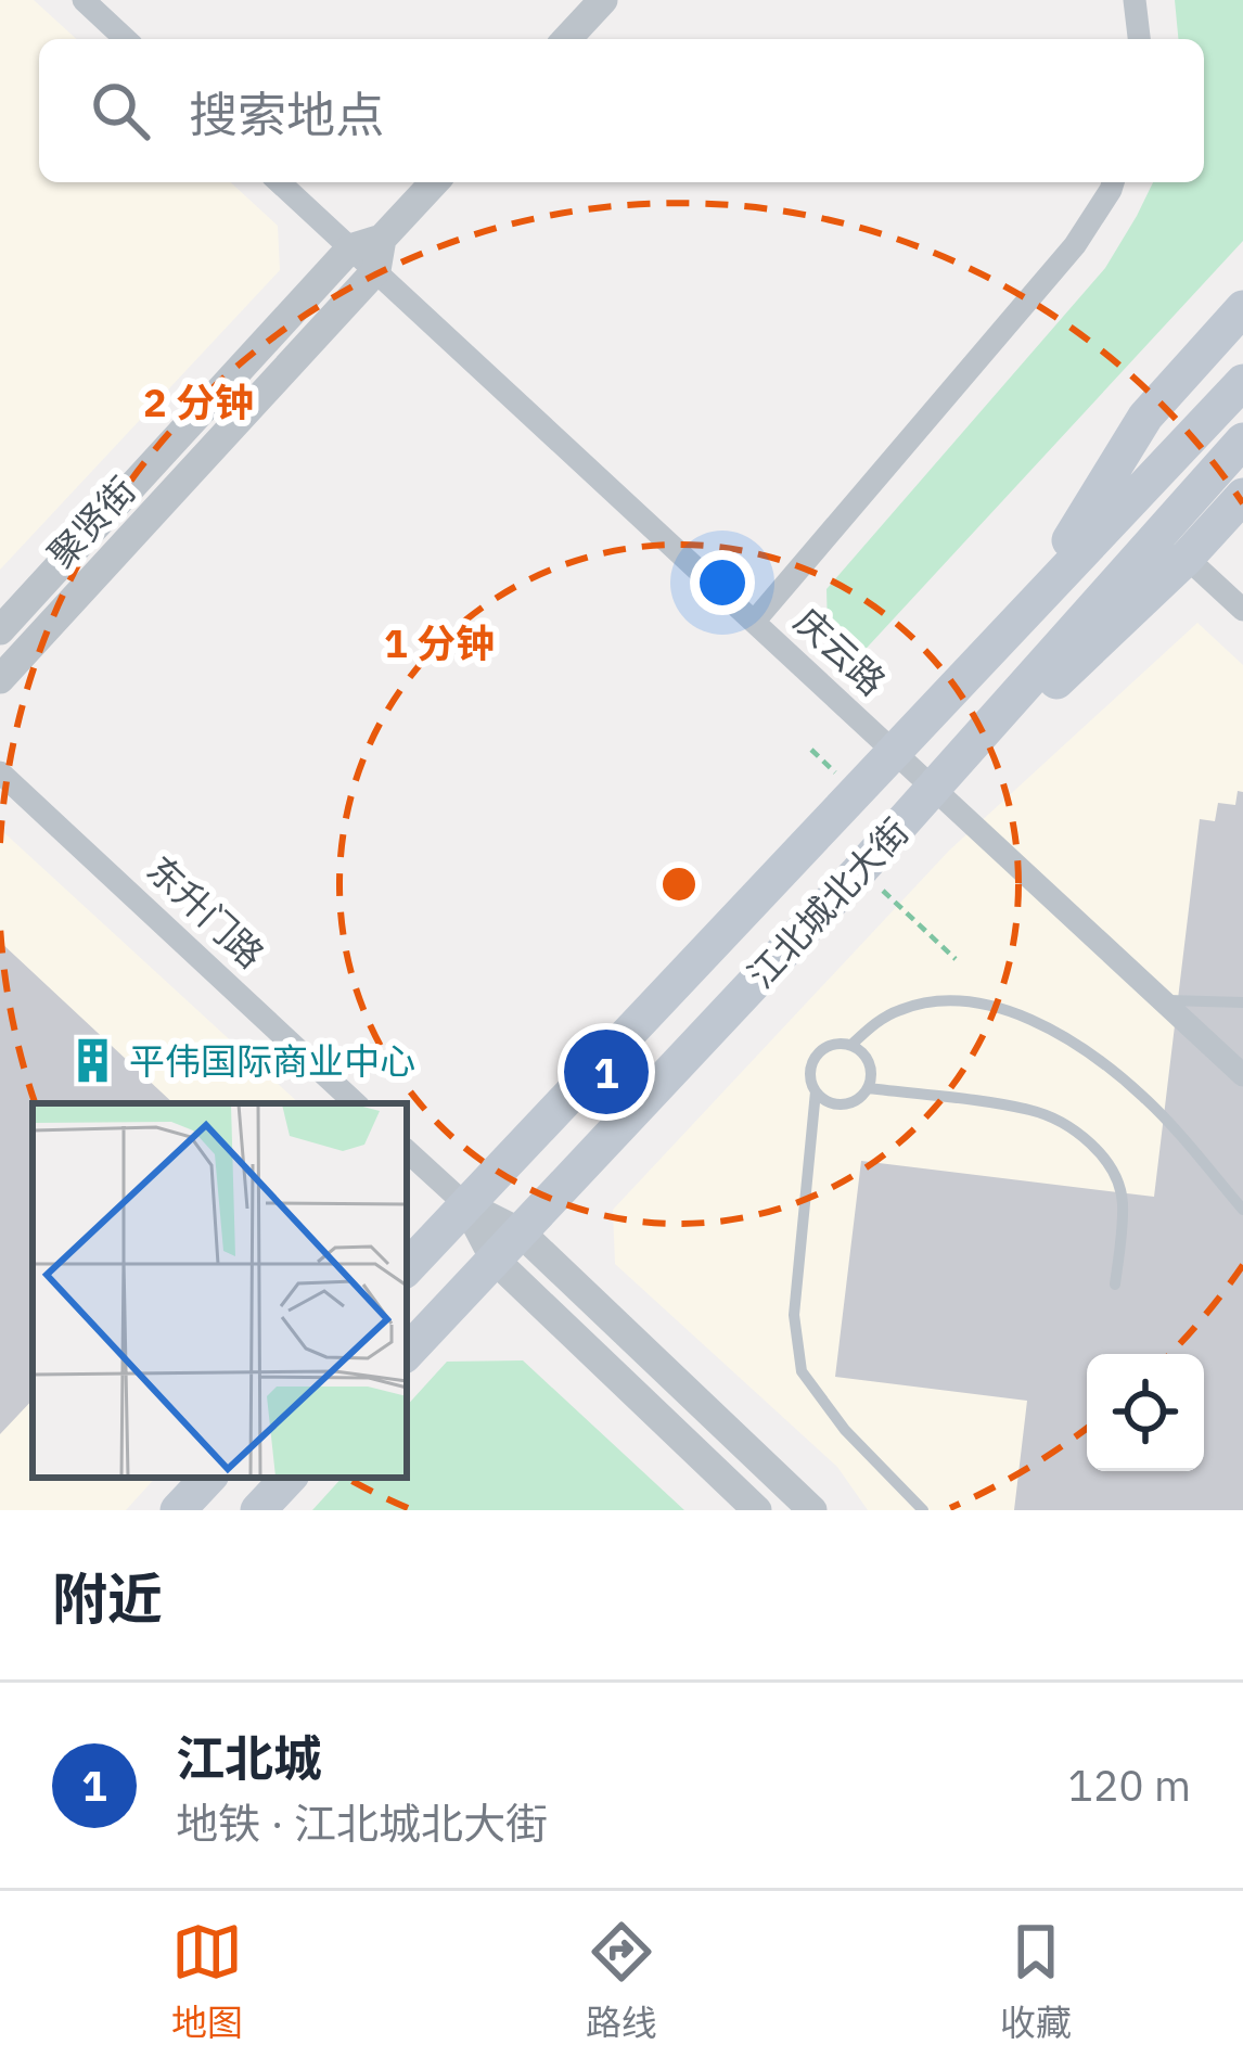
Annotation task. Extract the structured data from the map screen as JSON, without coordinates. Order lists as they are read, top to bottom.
{
  "streets": {
    "main road": ["江北城北大街"],
    "street": ["聚贤街", "庆云路", "东升门路"]
  },
  "crossings": [
    ["聚贤街", "庆云路"]
  ],
  "places": {
    "building": ["平伟国际商业中心"]
  },
  "page": {
    "search": "搜索地点",
    "pins": "1",
    "heading": "附近",
    "list": [
      {
        "mark": "1",
        "name": "江北城",
        "note": "地铁 · 江北城北大街",
        "value": "120 m"
      }
    ],
    "nav": ["地图", "路线", "收藏"]
  },
  "rings": ["2 分钟", "1 分钟"]
}
